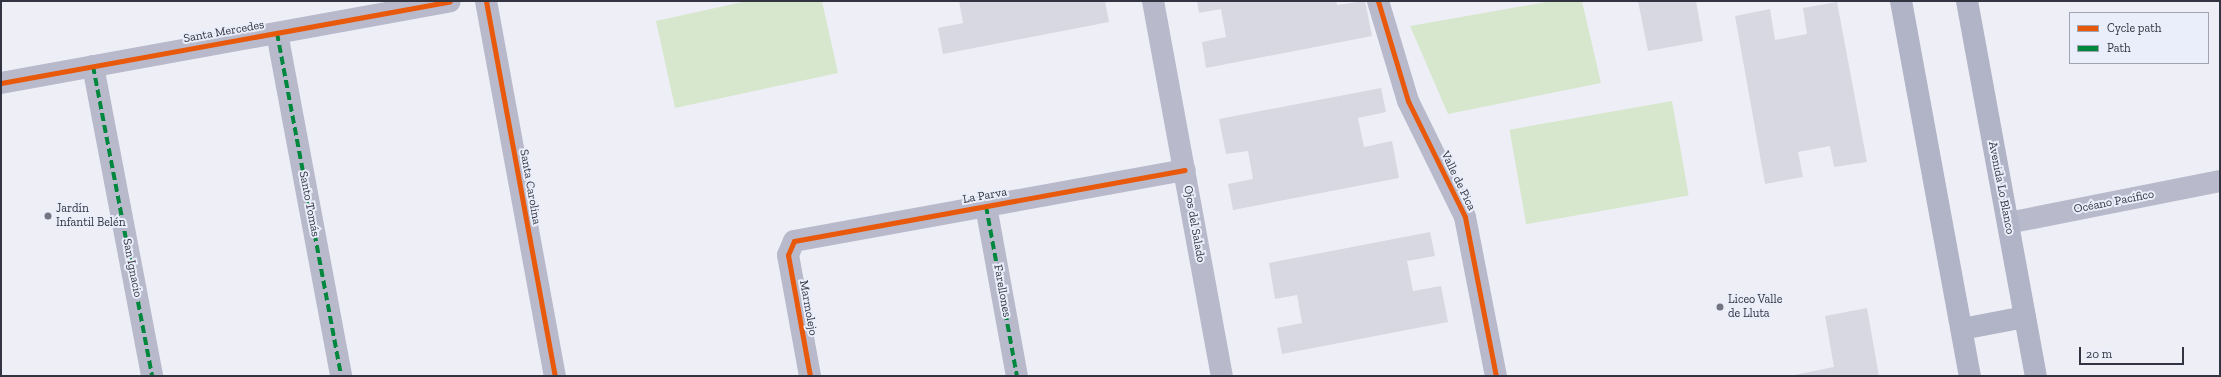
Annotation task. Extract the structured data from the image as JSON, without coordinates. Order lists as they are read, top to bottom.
{
  "streets": {
    "main road": ["Avenida Lo Blanco"],
    "street": [
      "Santa Mercedes",
      "Valle de Pica",
      "Santa Carolina",
      "La Parva",
      "Océano Pacífico",
      "Santo Tomás",
      "Ojos del Salado",
      "San Ignacio",
      "Farellones",
      "Marmolejo"
    ]
  },
  "crossings": [
    ["Santa Mercedes", "Santo Tomás"],
    ["Santa Mercedes", "San Ignacio"],
    ["Avenida Lo Blanco", "Océano Pacífico"],
    ["La Parva", "Ojos del Salado"],
    ["La Parva", "Farellones"],
    ["La Parva", "Marmolejo"]
  ],
  "places": ["Jardín Infantil Belén", "Liceo Valle de Lluta"],
  "legend": ["Cycle path", "Path"],
  "scale_bar": "20 m"
}
